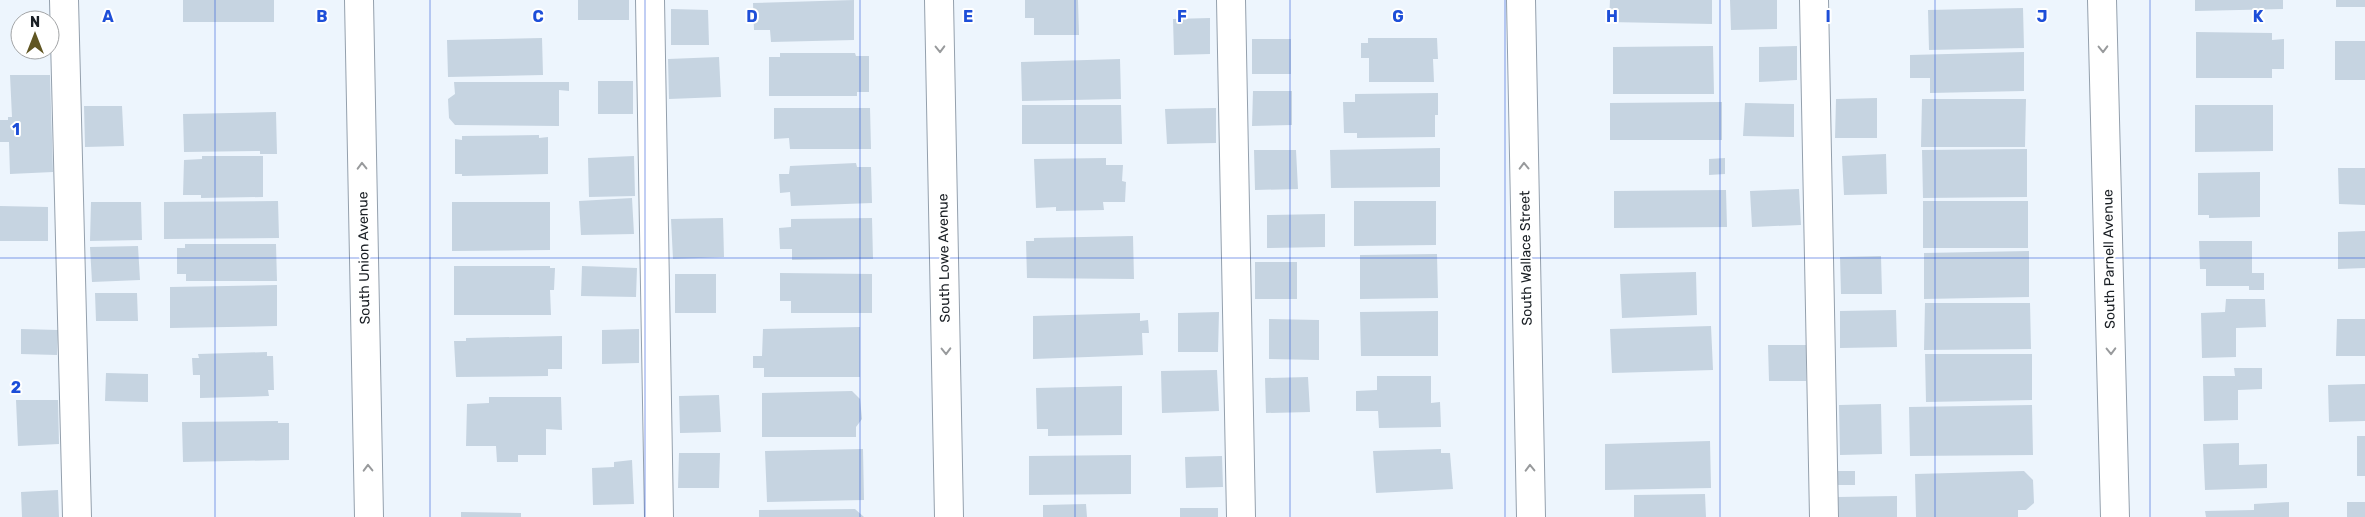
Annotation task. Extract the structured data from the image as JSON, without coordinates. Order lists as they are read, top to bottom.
{
  "streets": {
    "street": [
      "South Union Avenue",
      "South Lowe Avenue",
      "South Wallace Street",
      "South Parnell Avenue"
    ]
  },
  "one_way": [
    "South Union Avenue",
    "South Lowe Avenue",
    "South Wallace Street",
    "South Parnell Avenue"
  ],
  "north": "top",
  "grid": {
    "columns": [
      "A",
      "B",
      "C",
      "D",
      "E",
      "F",
      "G",
      "H",
      "I",
      "J",
      "K"
    ],
    "rows": ["1", "2"]
  }
}
